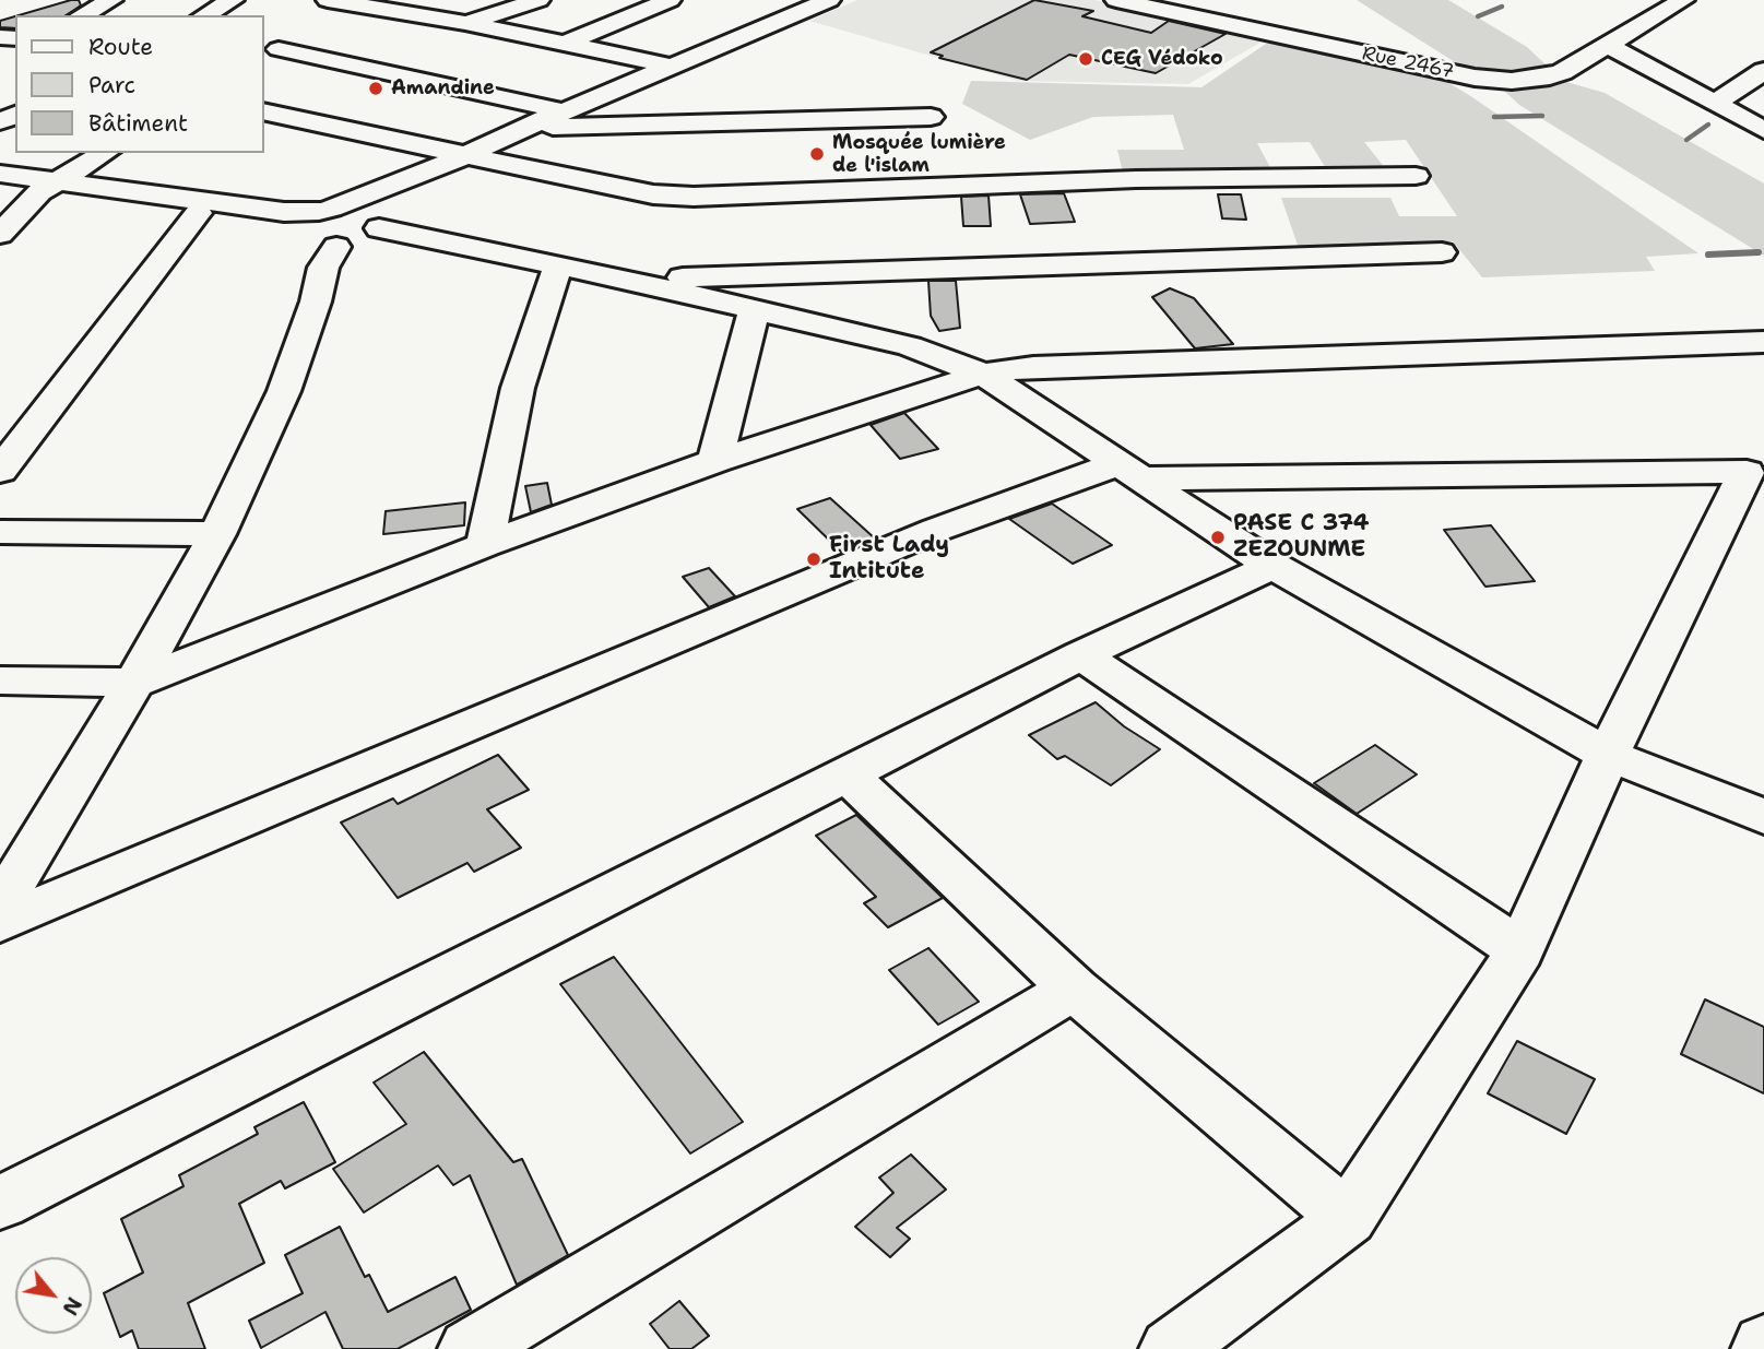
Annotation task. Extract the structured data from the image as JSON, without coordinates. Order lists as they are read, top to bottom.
{
  "streets": {
    "street": ["Rue 2467"]
  },
  "places": [
    "CEG Védoko",
    "Amandine",
    "Mosquée lumière de l'islam",
    "PASE C 374 ZEZOUNME",
    "First Lady Intitute"
  ],
  "legend": ["Route", "Parc", "Bâtiment"],
  "north": "bottom right"
}
